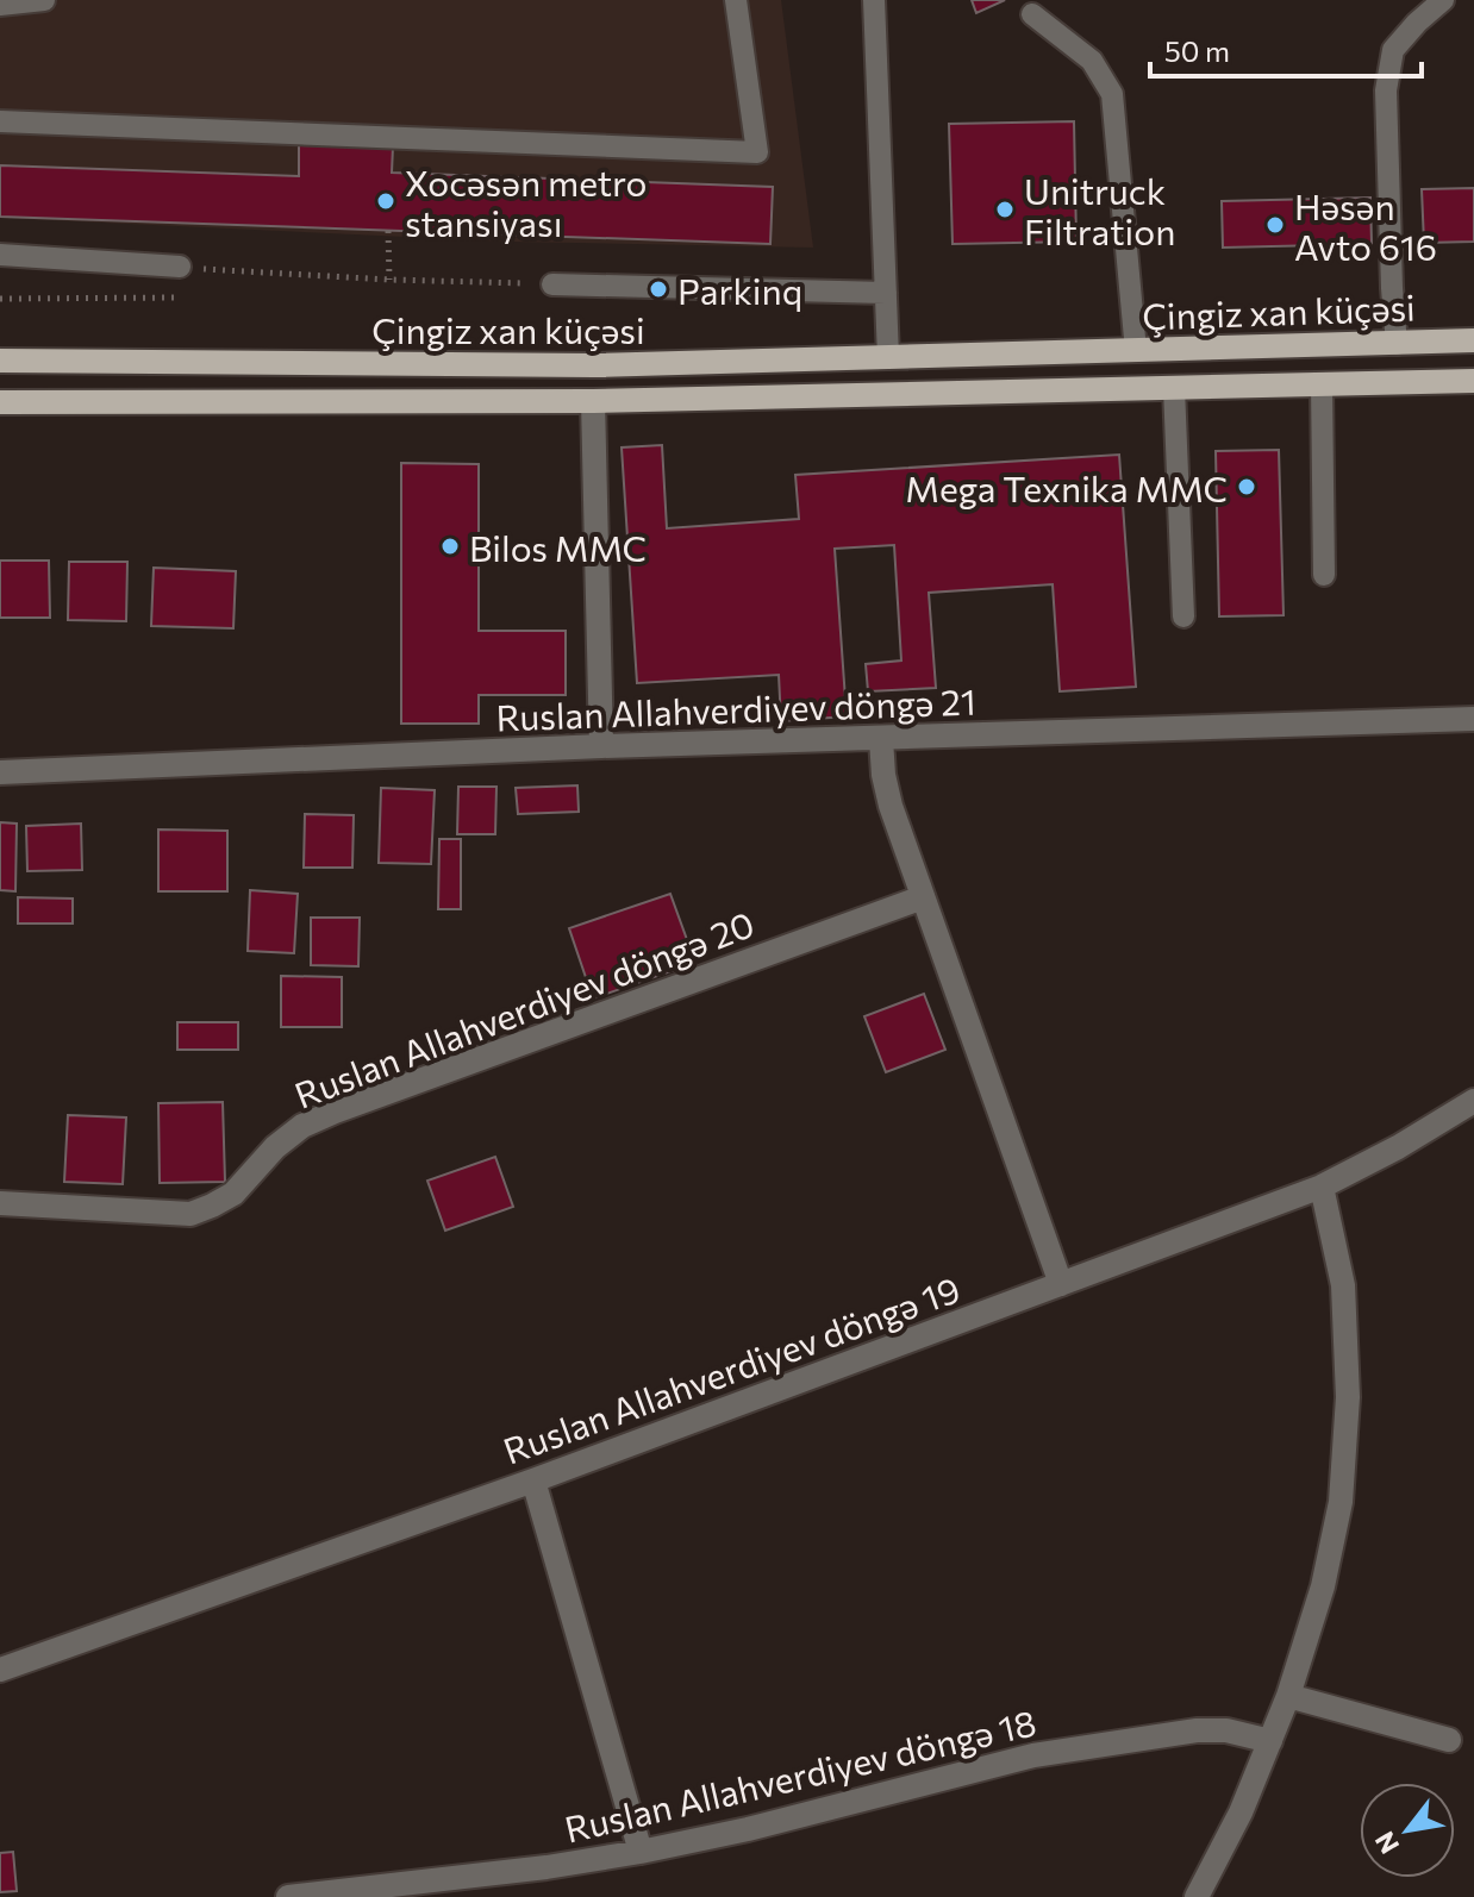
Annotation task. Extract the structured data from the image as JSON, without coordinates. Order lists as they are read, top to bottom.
{
  "streets": {
    "main road": ["Çingiz xan küçəsi"],
    "street": [
      "Ruslan Allahverdiyev döngə 21",
      "Ruslan Allahverdiyev döngə 20",
      "Ruslan Allahverdiyev döngə 19",
      "Ruslan Allahverdiyev döngə 18"
    ]
  },
  "places": [
    "Xocəsən metro stansiyası",
    "Unitruck Filtration",
    "Həsən Avto 616",
    "Parkinq",
    "Mega Texnika MMC",
    "Bilos MMC"
  ],
  "scale_bar": "50 m",
  "north": "bottom left"
}
